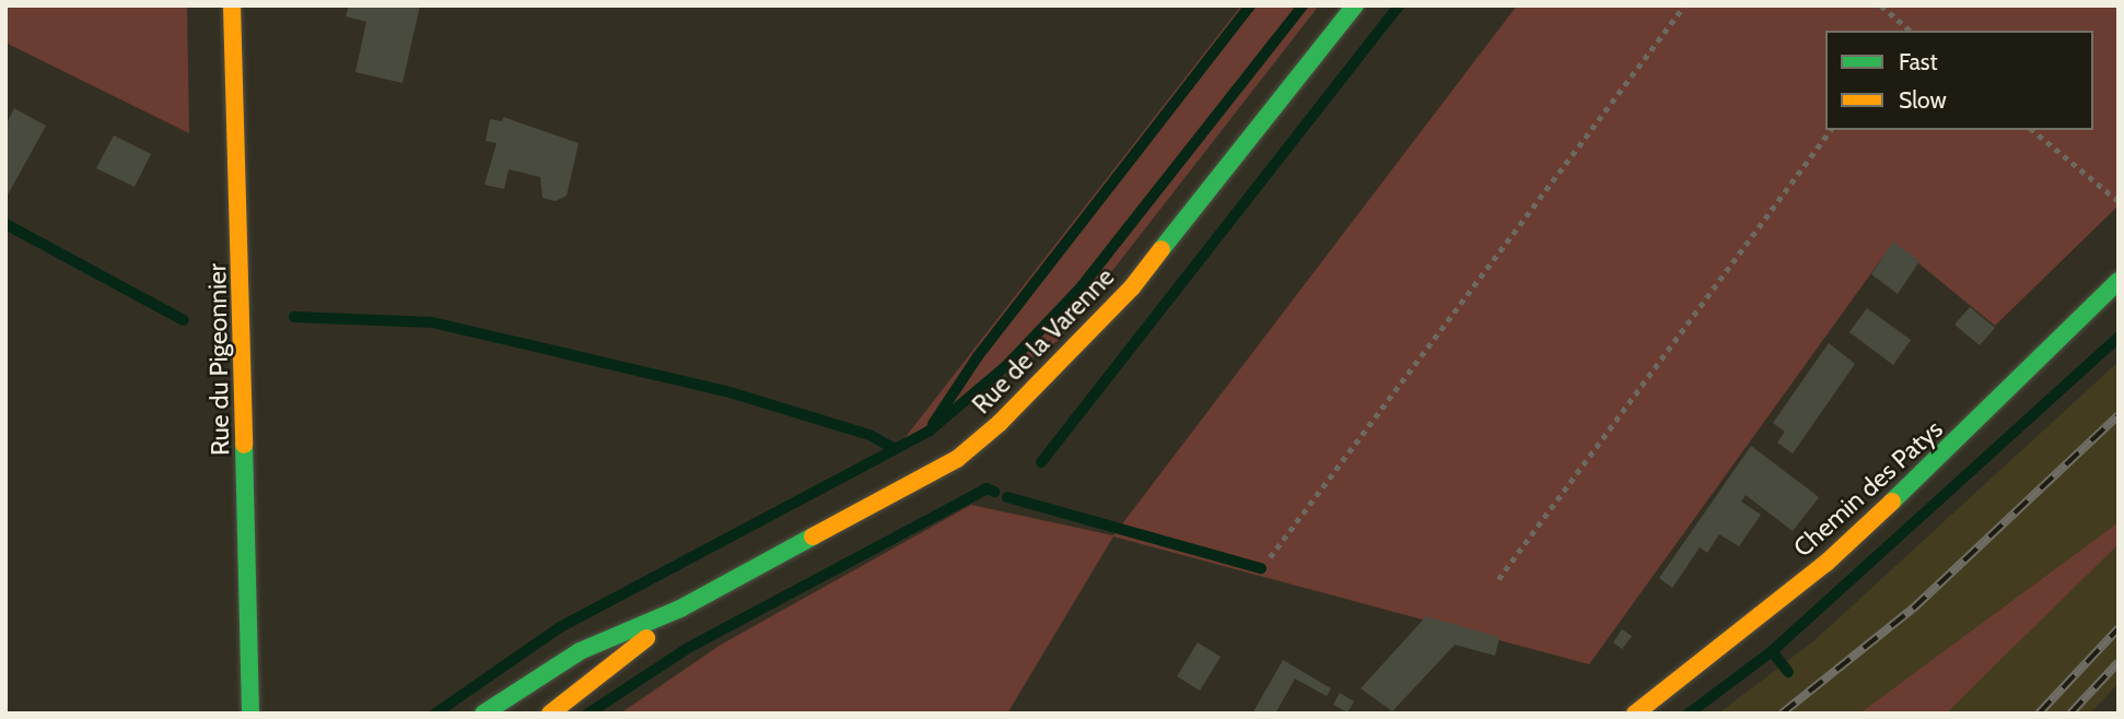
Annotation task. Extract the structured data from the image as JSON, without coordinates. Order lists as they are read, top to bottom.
{
  "streets": {
    "street": ["Rue de la Varenne", "Rue du Pigeonnier", "Chemin des Patys"]
  },
  "legend": ["Fast", "Slow"]
}
